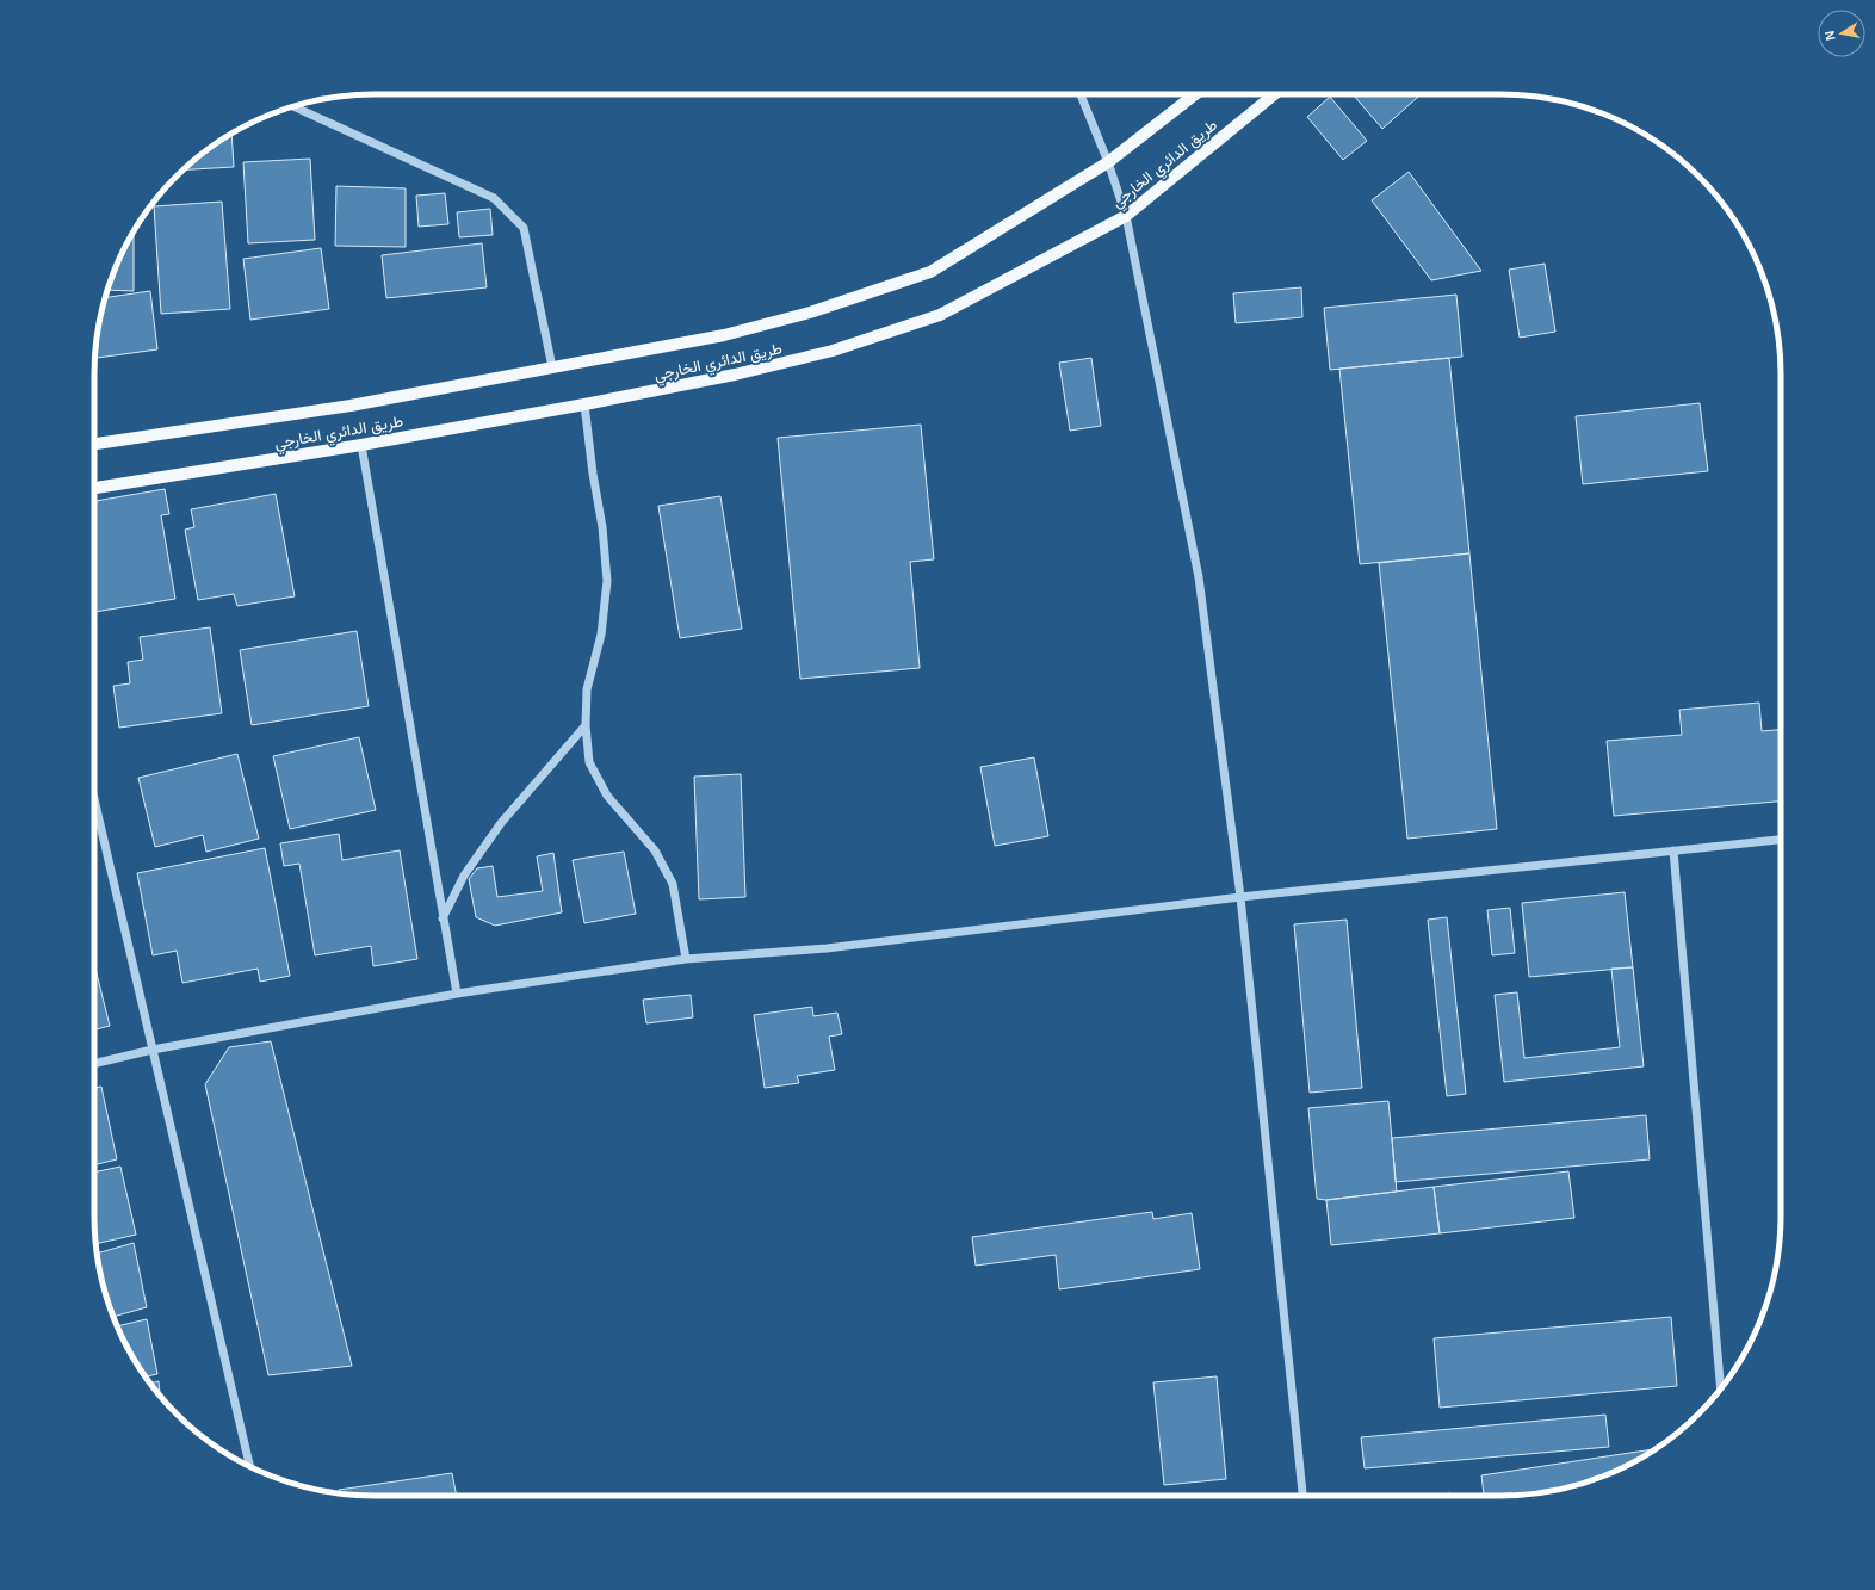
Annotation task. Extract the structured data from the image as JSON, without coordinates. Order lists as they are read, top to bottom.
{
  "streets": {
    "main road": ["طريق الدائري الخارجي"]
  },
  "north": "left"
}
